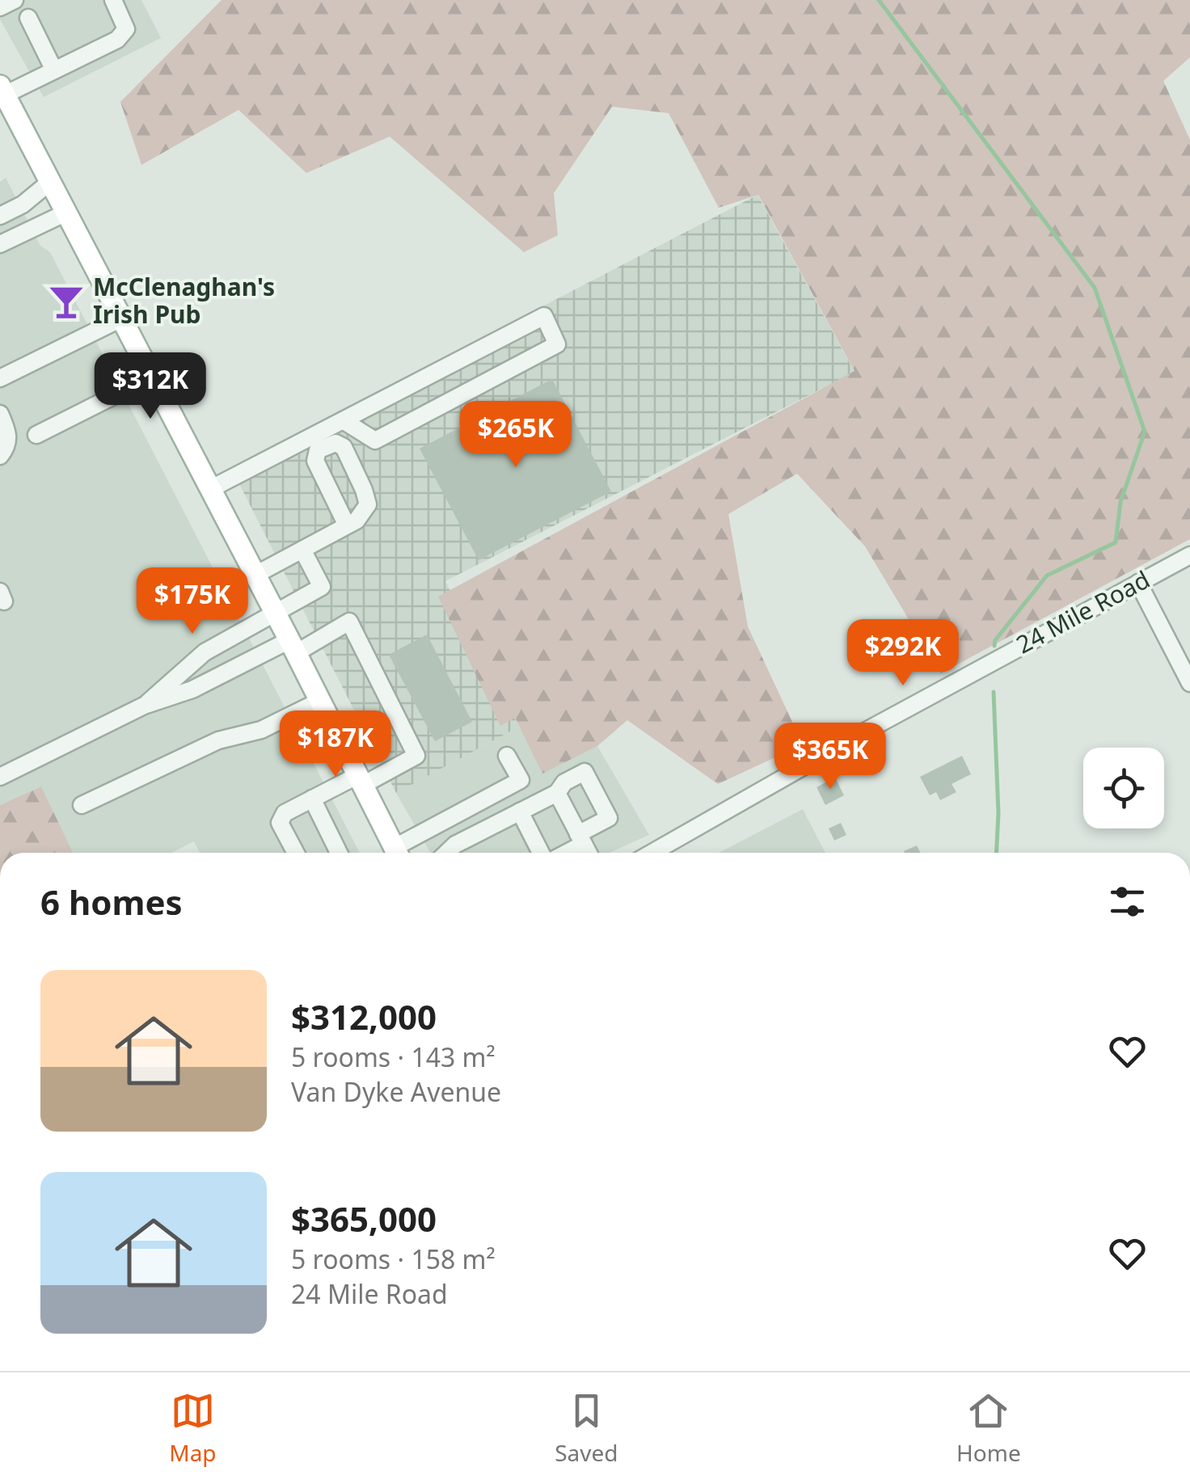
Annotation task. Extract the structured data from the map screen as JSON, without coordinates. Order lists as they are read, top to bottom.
{
  "streets": {
    "street": ["24 Mile Road"]
  },
  "places": {
    "bar": ["McClenaghan's Irish Pub"]
  },
  "page": {
    "price": [
      "$312K",
      "$265K",
      "$175K",
      "$292K",
      "$187K",
      "$365K"
    ],
    "heading": "6 homes",
    "list": [
      {
        "name": "$312,000",
        "note": "5 rooms · 143 m² · Van Dyke Avenue"
      },
      {
        "name": "$365,000",
        "note": "5 rooms · 158 m² · 24 Mile Road"
      }
    ],
    "tabs": ["Map", "Saved", "Home"]
  }
}
